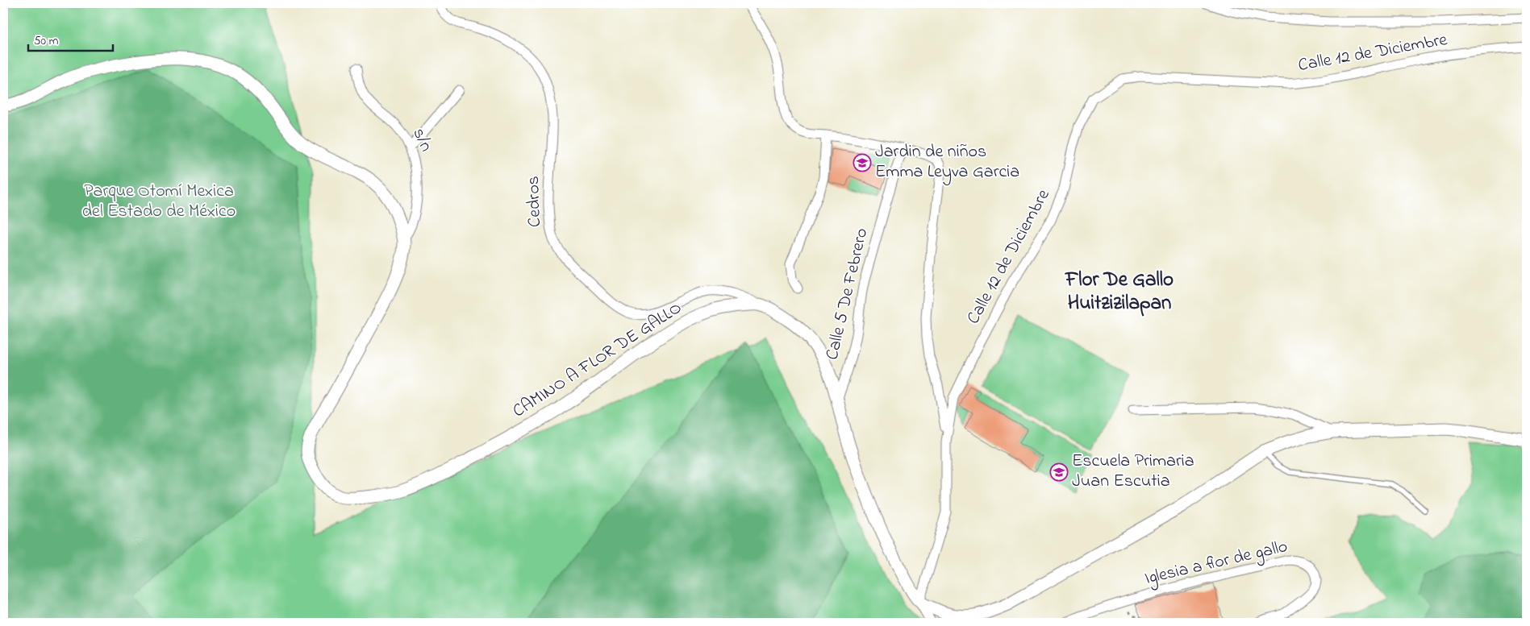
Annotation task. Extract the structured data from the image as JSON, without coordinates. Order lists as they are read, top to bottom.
{
  "streets": {
    "street": [
      "Calle 12 de Diciembre",
      "s/n",
      "Cedros",
      "Calle 5 De Febrero",
      "CAMINO A FLOR DE GALLO",
      "Iglesia a flor de gallo"
    ]
  },
  "crossings": [
    ["s/n", "CAMINO A FLOR DE GALLO"],
    ["Cedros", "CAMINO A FLOR DE GALLO"]
  ],
  "districts": ["Flor De Gallo Huitzizilapan"],
  "parks": ["Parque Otomí Mexica del Estado de México"],
  "places": {
    "school or university": ["Jardin de niños Emma Leyva Garcia", "Escuela Primaria Juan Escutia"]
  },
  "scale_bar": "50 m"
}
